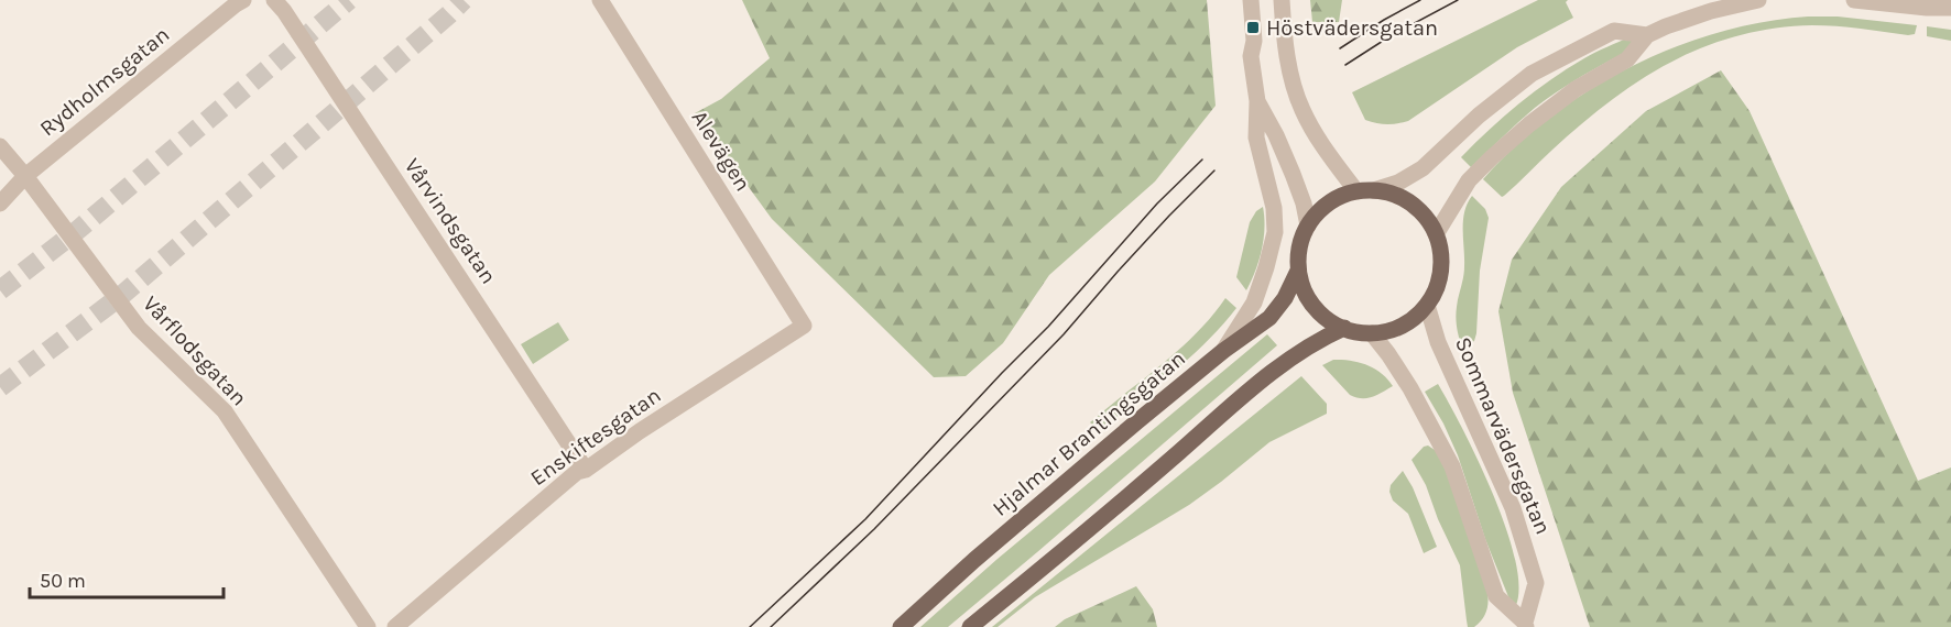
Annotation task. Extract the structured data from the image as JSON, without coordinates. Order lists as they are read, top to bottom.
{
  "streets": {
    "main road": ["Hjalmar Brantingsgatan"],
    "street": [
      "Rydholmsgatan",
      "Alevägen",
      "Vårvindsgatan",
      "Vårflodsgatan",
      "Sommarvädersgatan",
      "Enskiftesgatan"
    ]
  },
  "crossings": [
    ["Rydholmsgatan", "Vårflodsgatan"],
    ["Alevägen", "Enskiftesgatan"],
    ["Vårvindsgatan", "Enskiftesgatan"],
    ["Hjalmar Brantingsgatan", "Sommarvädersgatan"]
  ],
  "places": {
    "transit": ["Höstvädersgatan"]
  },
  "scale_bar": "50 m"
}
